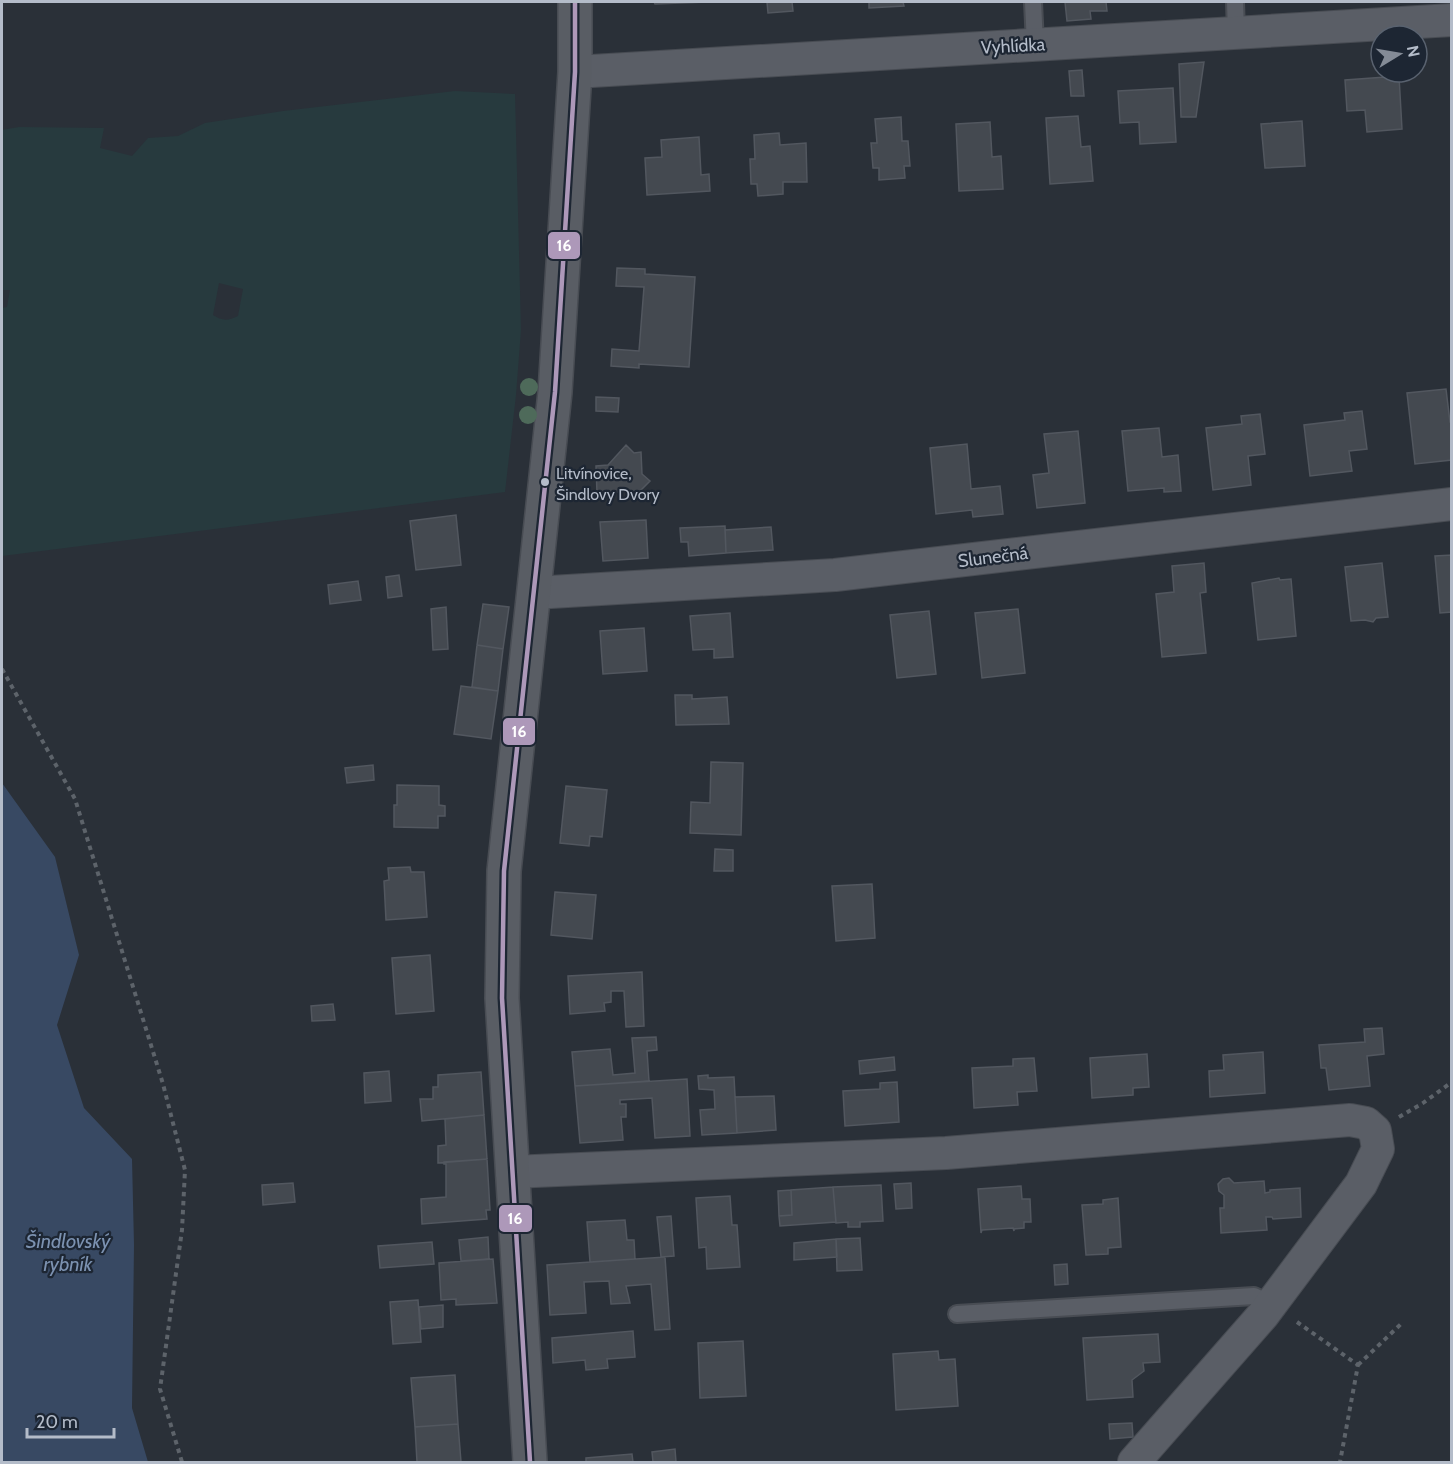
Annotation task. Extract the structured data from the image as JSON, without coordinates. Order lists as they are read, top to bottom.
{
  "streets": {
    "street": ["Vyhlídka", "Slunečná"]
  },
  "water": ["Šindlovský rybník"],
  "places": ["Litvínovice, Šindlovy Dvory"],
  "lines": ["transit line 16"],
  "scale_bar": "20 m",
  "north": "right"
}
